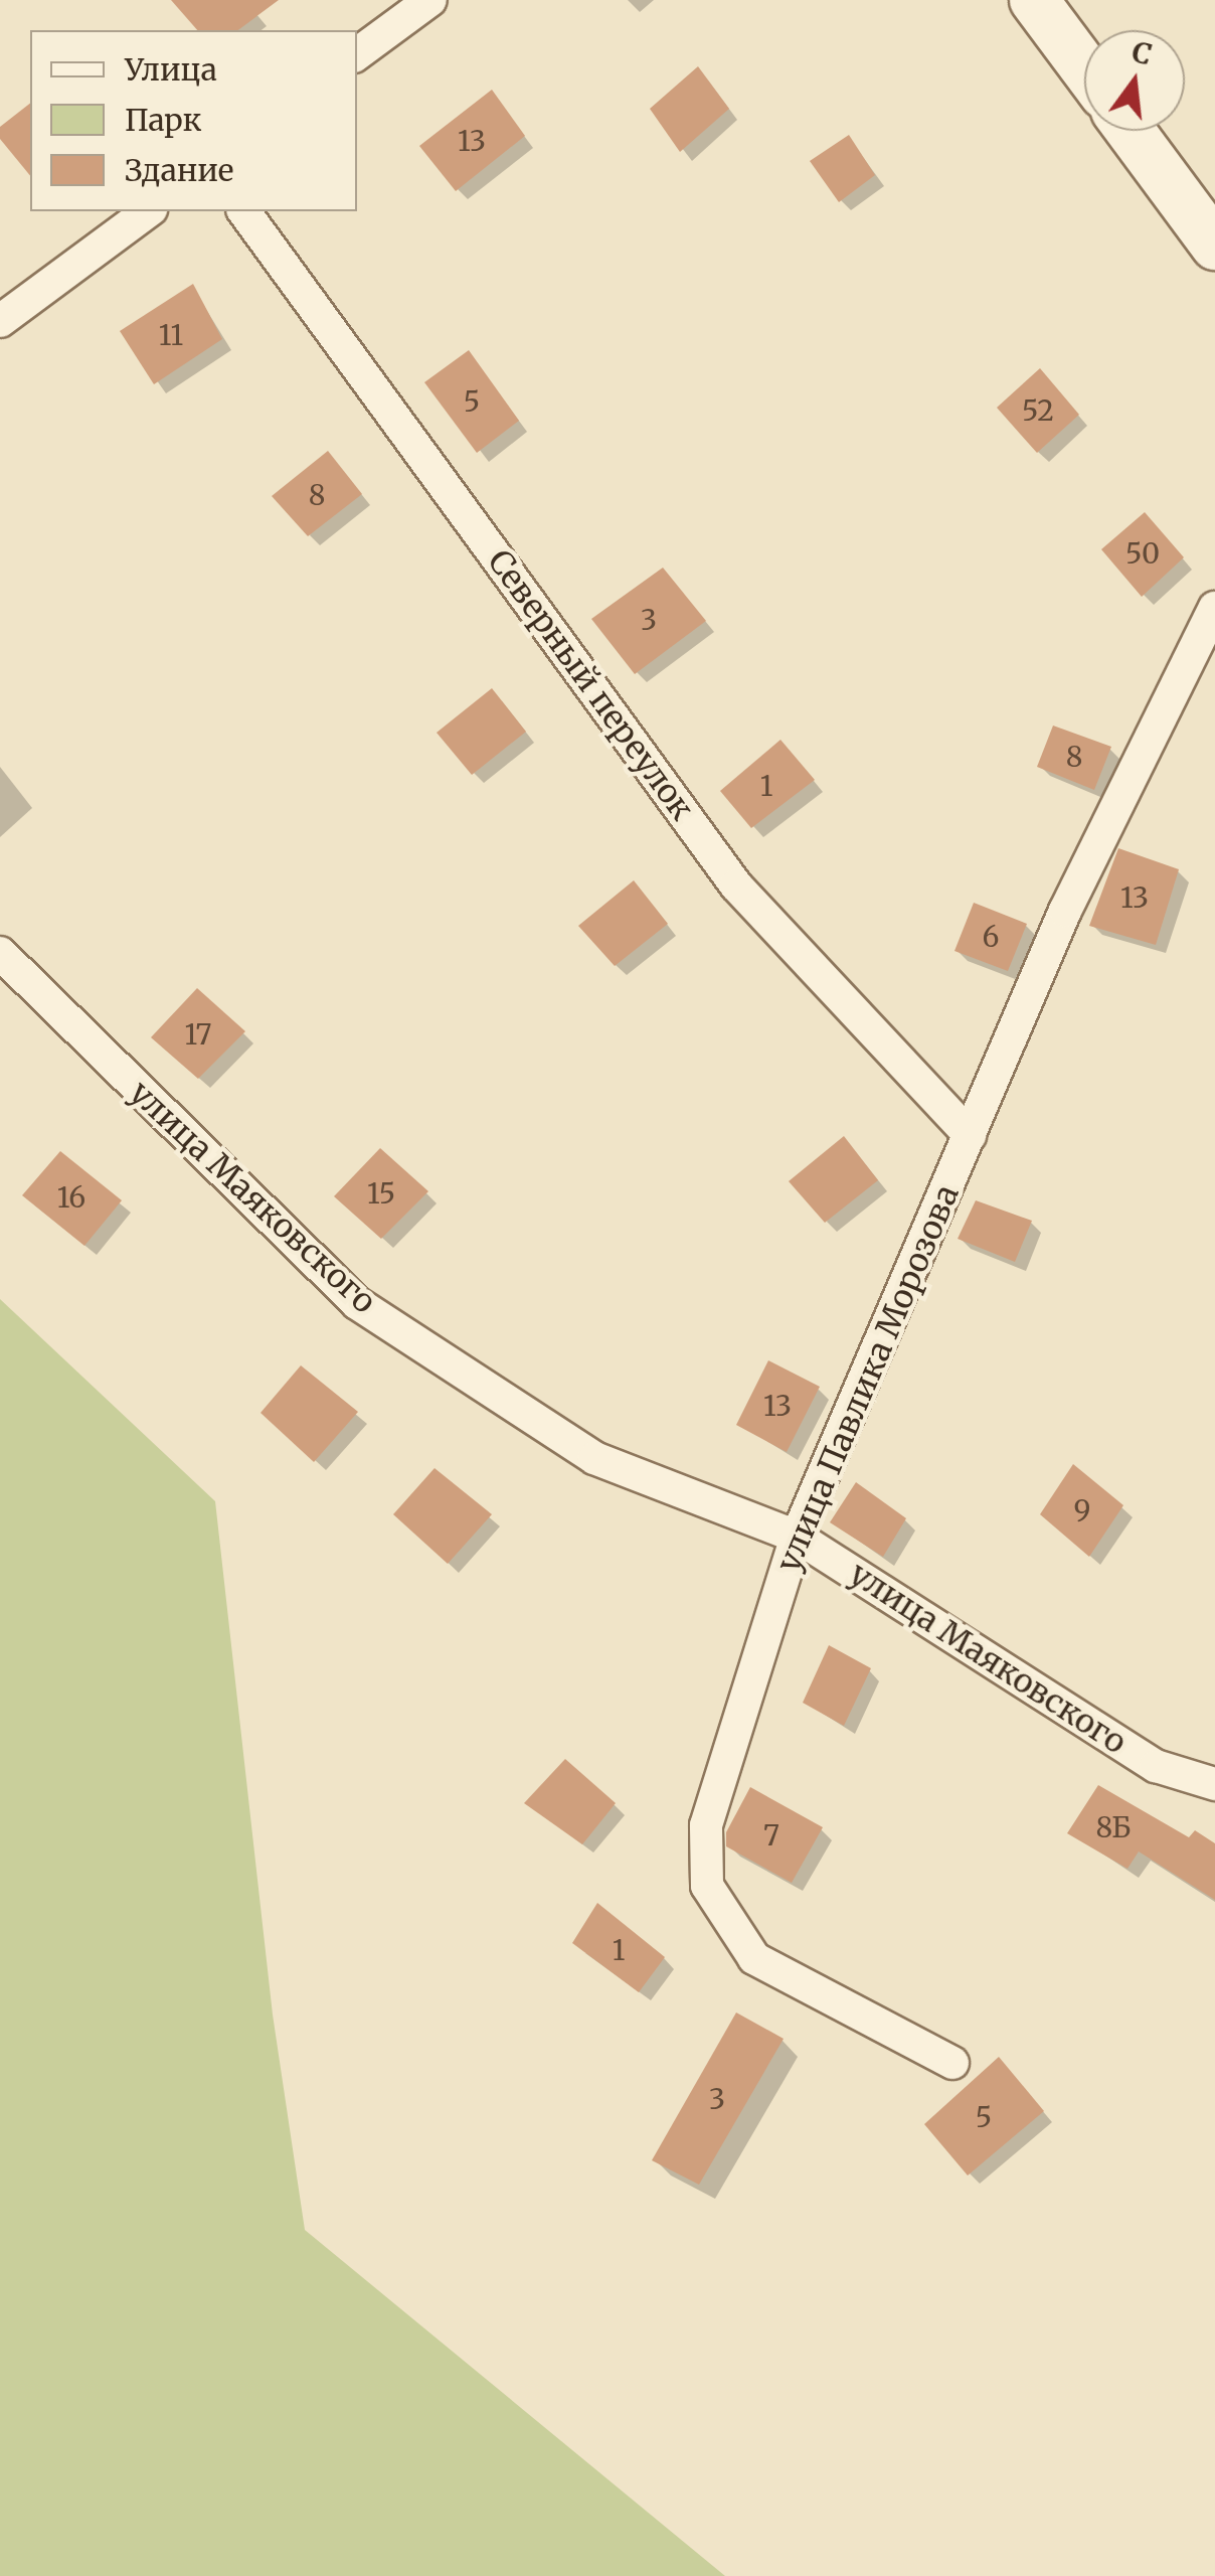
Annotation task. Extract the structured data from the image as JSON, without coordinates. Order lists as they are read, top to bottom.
{
  "streets": {
    "street": ["Северный переулок", "улица Маяковского", "улица Павлика Морозова"]
  },
  "crossings": [
    ["Северный переулок", "улица Павлика Морозова"],
    ["улица Маяковского", "улица Павлика Морозова"]
  ],
  "house_numbers": [
    "13",
    "11",
    "5",
    "52",
    "8",
    "50",
    "3",
    "8",
    "1",
    "13",
    "6",
    "17",
    "15",
    "16",
    "13",
    "9",
    "8Б",
    "7",
    "1",
    "3",
    "5"
  ],
  "legend": ["Улица", "Парк", "Здание"],
  "north": "top"
}
